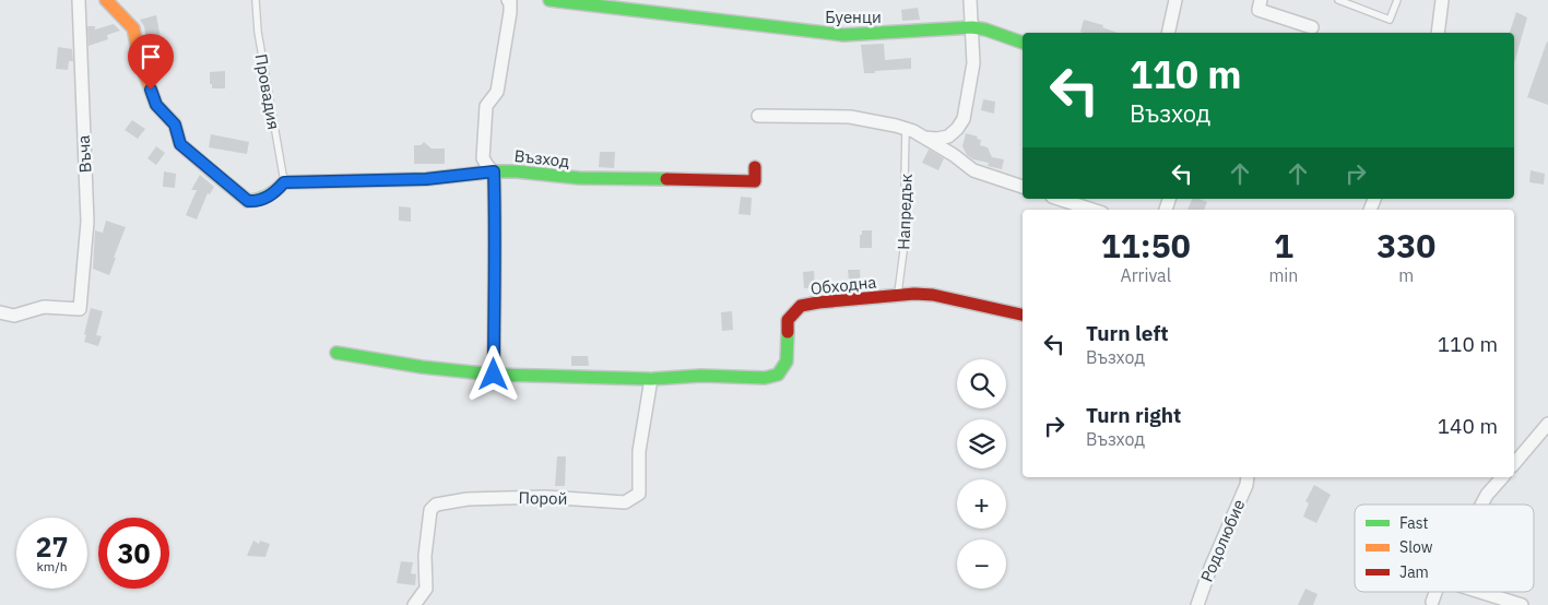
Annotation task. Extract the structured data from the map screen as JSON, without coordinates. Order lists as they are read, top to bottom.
{
  "streets": {
    "street": [
      "Буенци",
      "Въча",
      "Възход",
      "Обходна",
      "Порой",
      "Родолюбие"
    ],
    "lane": ["Провадия", "Напредък"]
  },
  "crossings": [
    ["Провадия", "Възход"],
    ["Напредък", "Обходна"],
    ["Обходна", "Порой"]
  ],
  "legend": ["Fast", "Slow", "Jam"],
  "page": {
    "turn": ["110 m", "Възход"],
    "eta": [
      "11:50",
      "Arrival",
      "1",
      "min",
      "330",
      "m"
    ],
    "list": [
      {
        "name": "Turn left",
        "note": "Възход",
        "value": "110 m"
      },
      {
        "name": "Turn right",
        "note": "Възход",
        "value": "140 m"
      }
    ],
    "map_buttons": ["+", "−"],
    "speed": "27 km/h",
    "limit": "30"
  }
}
